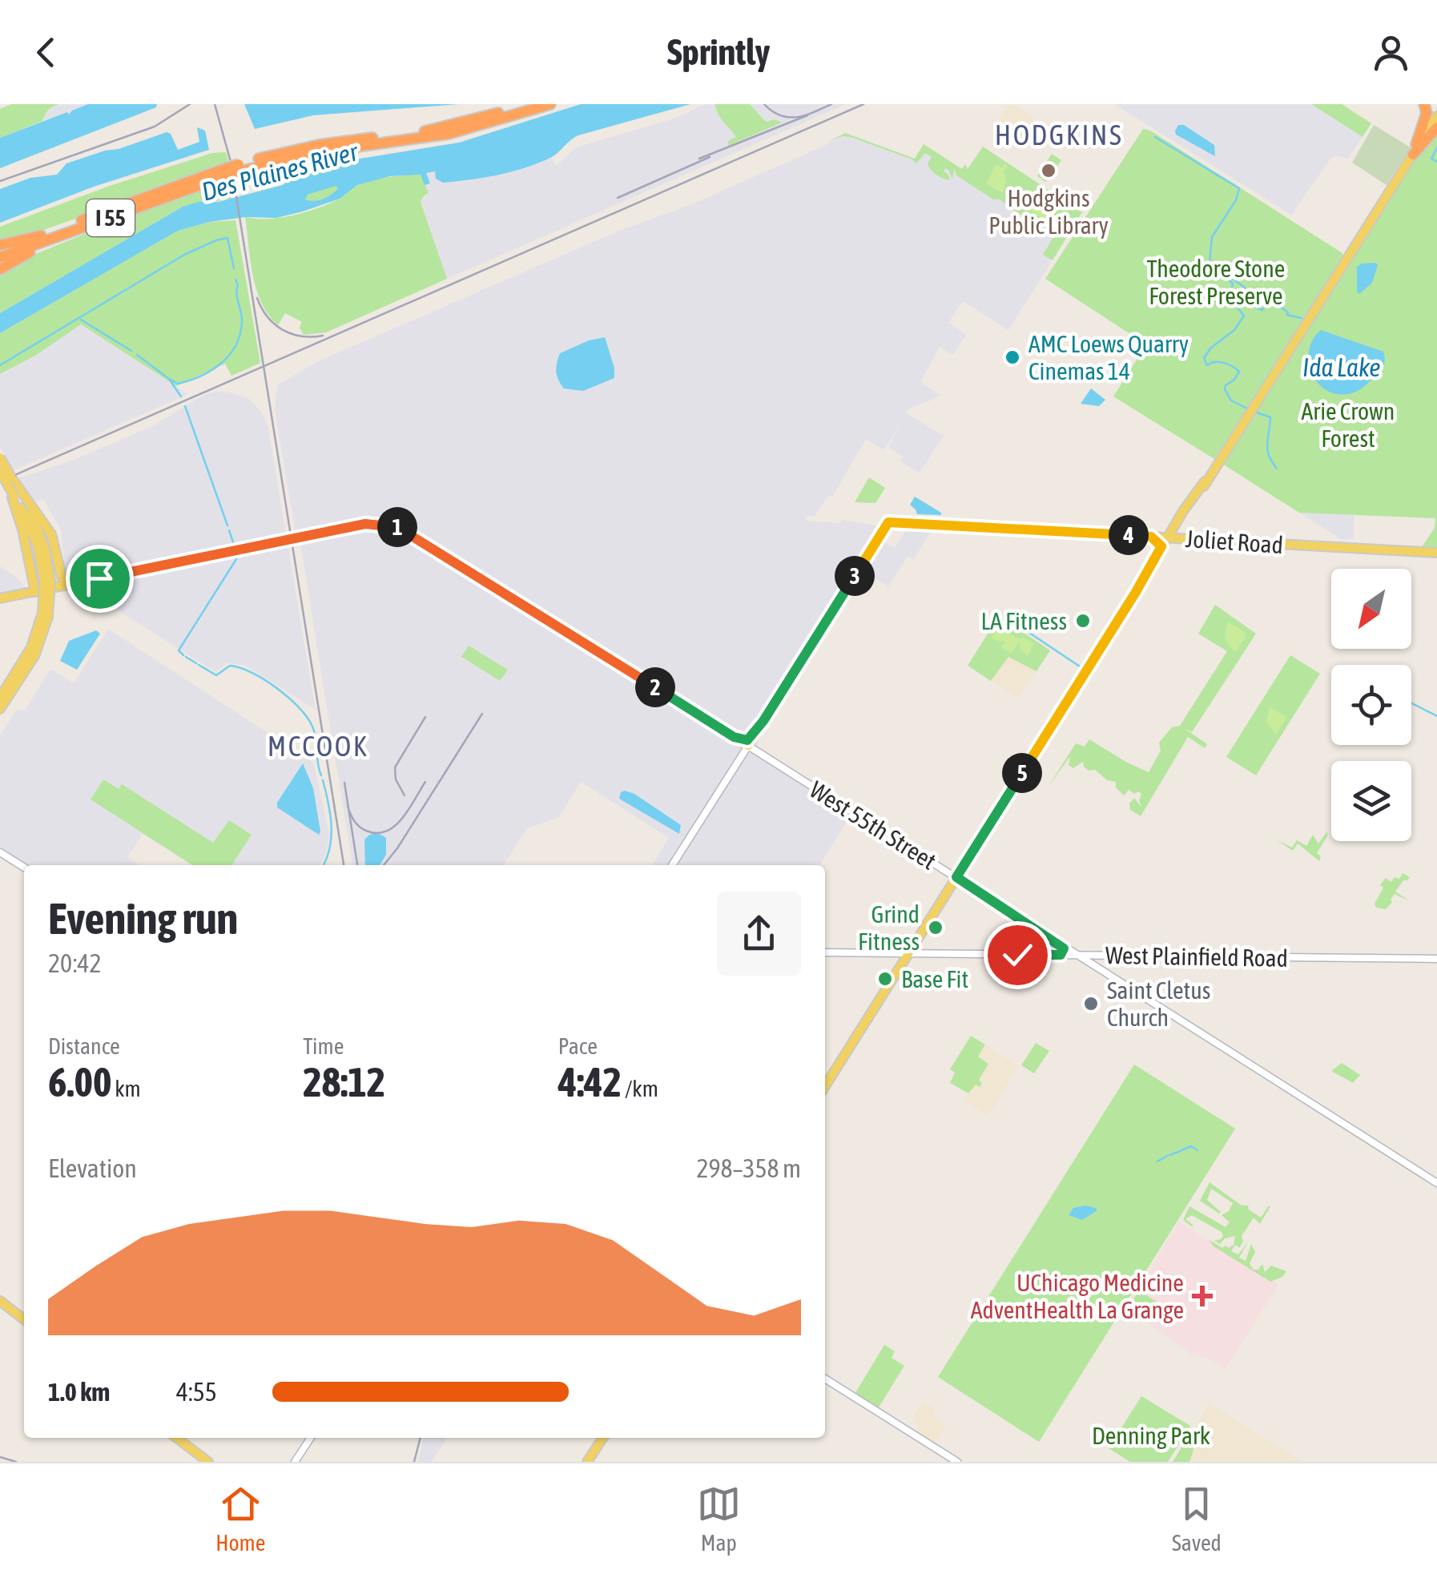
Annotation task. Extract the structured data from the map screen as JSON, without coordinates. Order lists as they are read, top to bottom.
{
  "streets": {
    "highway": ["I 55"],
    "main road": ["Joliet Road", "West 55th Street", "West Plainfield Road"]
  },
  "crossings": [
    ["West 55th Street", "West Plainfield Road"]
  ],
  "districts": ["HODGKINS", "MCCOOK"],
  "water": ["Des Plaines River", "Ida Lake"],
  "parks": ["Theodore Stone Forest Preserve", "Arie Crown Forest", "Denning Park"],
  "places": {
    "other": [
      "Hodgkins Public Library",
      "AMC Loews Quarry Cinemas 14",
      "LA Fitness",
      "Grind Fitness",
      "Base Fit",
      "Saint Cletus Church"
    ],
    "health": ["UChicago Medicine AdventHealth La Grange"]
  },
  "north": "bottom left",
  "page": {
    "header": "Sprintly",
    "pins": [
      "1",
      "4",
      "3",
      "2",
      "5"
    ],
    "heading": ["Evening run", "20:42"],
    "stats": [
      ["Distance", "6.00 km"],
      ["Time", "28:12"],
      ["Pace", "4:42 /km"]
    ],
    "chart": ["Elevation", "298–358 m"],
    "list": [
      {
        "name": "1.0 km",
        "note": "4:55"
      }
    ],
    "tabs": ["Home", "Map", "Saved"]
  }
}
